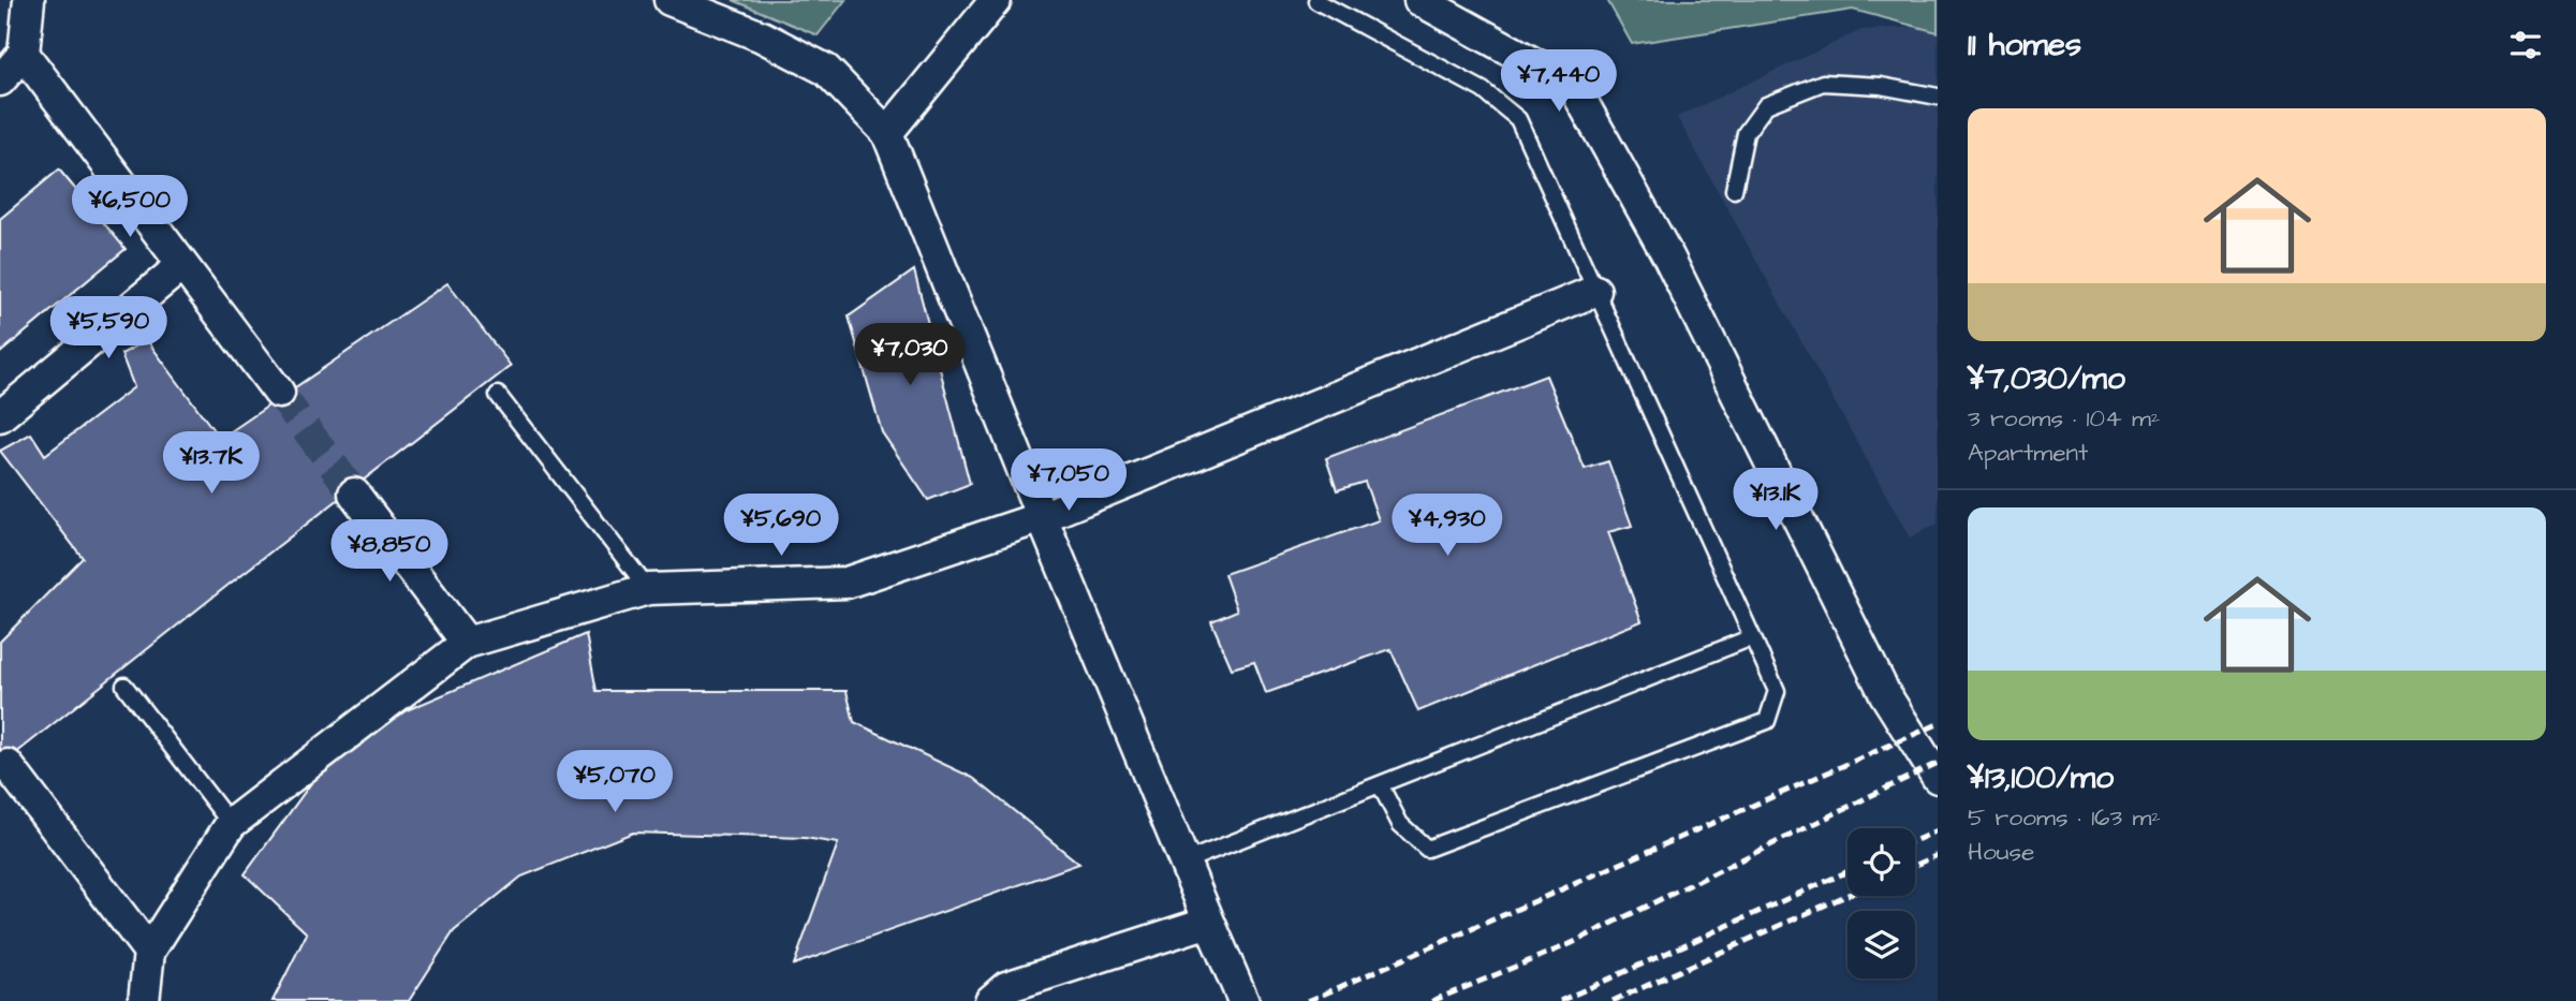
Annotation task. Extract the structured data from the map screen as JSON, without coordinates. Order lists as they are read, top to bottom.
{
  "page": {
    "heading": "11 homes",
    "price": [
      "¥7,440",
      "¥6,500",
      "¥5,590",
      "¥7,030",
      "¥13.7K",
      "¥7,050",
      "¥13.1K",
      "¥5,690",
      "¥4,930",
      "¥8,850",
      "¥5,070"
    ],
    "list": [
      {
        "name": "¥7,030/mo",
        "note": "3 rooms · 104 m² · Apartment"
      },
      {
        "name": "¥13,100/mo",
        "note": "5 rooms · 163 m² · House"
      }
    ]
  }
}
